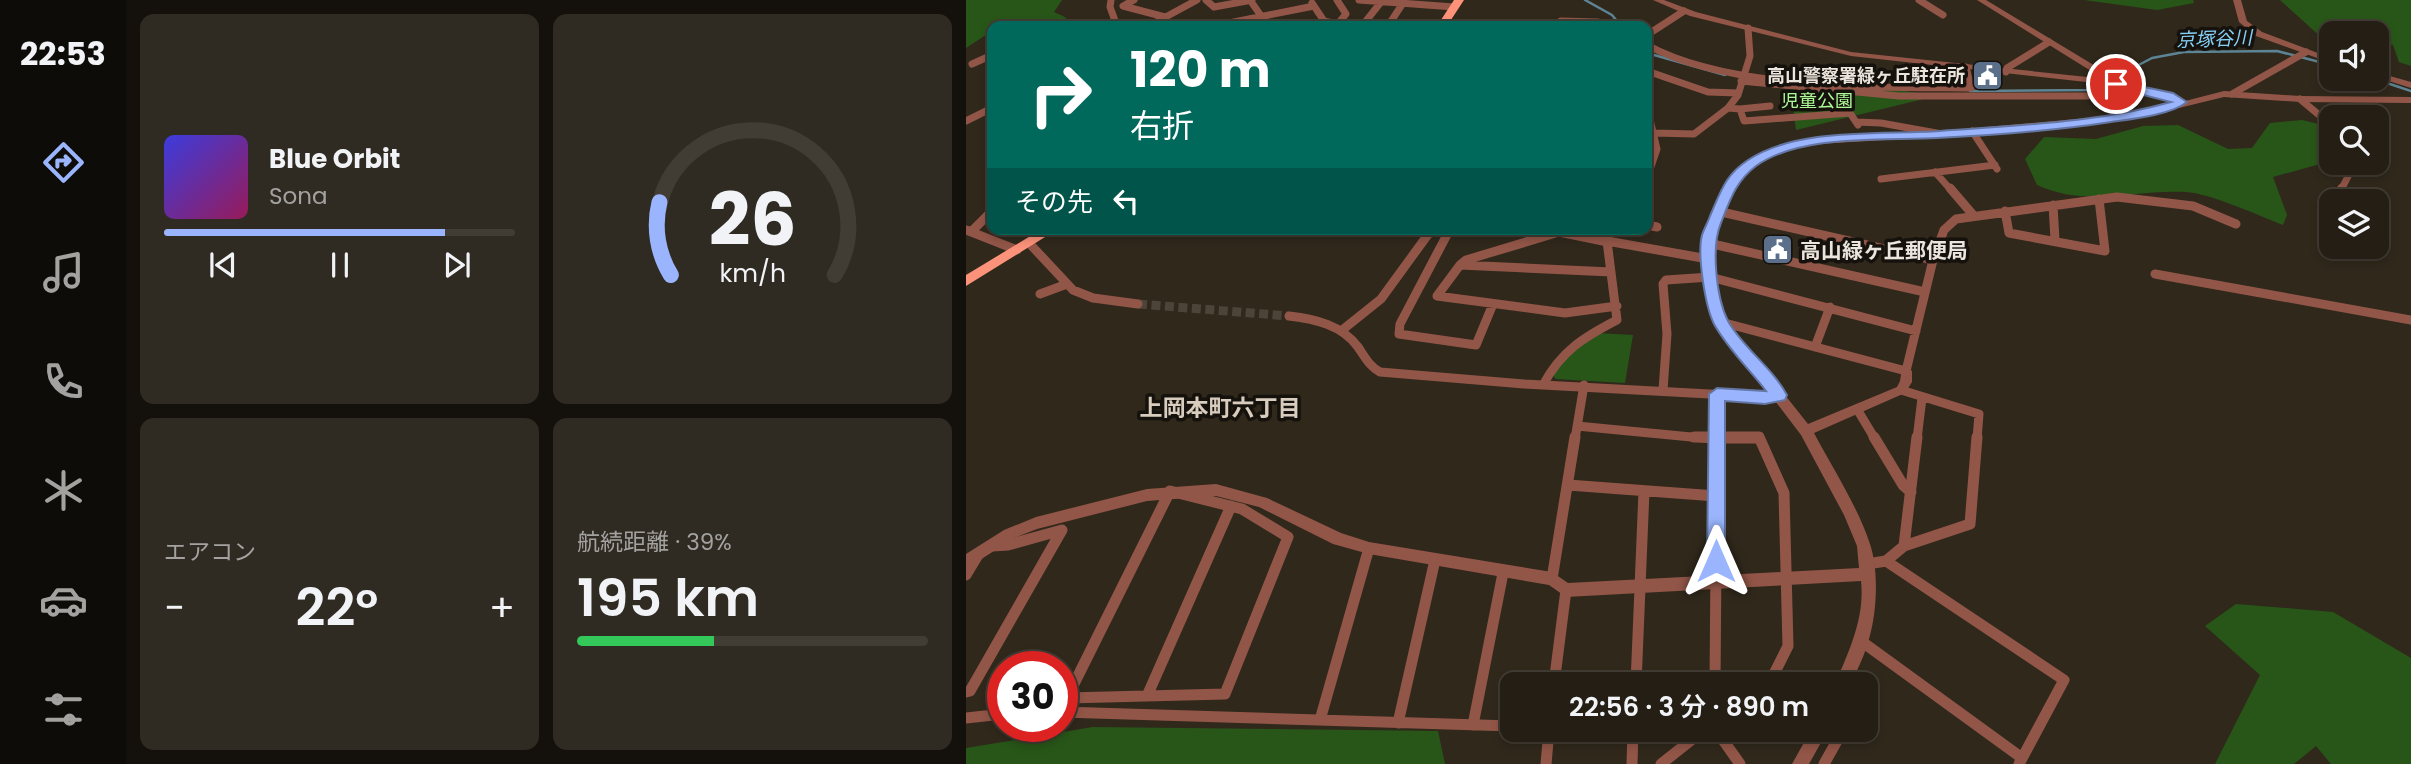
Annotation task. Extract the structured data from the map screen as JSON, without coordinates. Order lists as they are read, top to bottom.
{
  "districts": ["上岡本町六丁目"],
  "water": ["京塚谷川"],
  "parks": ["児童公園"],
  "places": {
    "public building": ["高山警察署緑ヶ丘駐在所", "高山緑ヶ丘郵便局"]
  },
  "page": {
    "tabs": "22:53",
    "turn": ["120 m", "右折"],
    "song": ["Blue Orbit", "Sona"],
    "then": "その先",
    "tile": [
      "エアコン",
      ["航続距離 · 39%", "195 km"]
    ],
    "heat": ["−", "22°", "+"],
    "limit": "30",
    "trip": "22:56 · 3 分 · 890 m",
    "gauge": ["26", "km/h"]
  }
}
